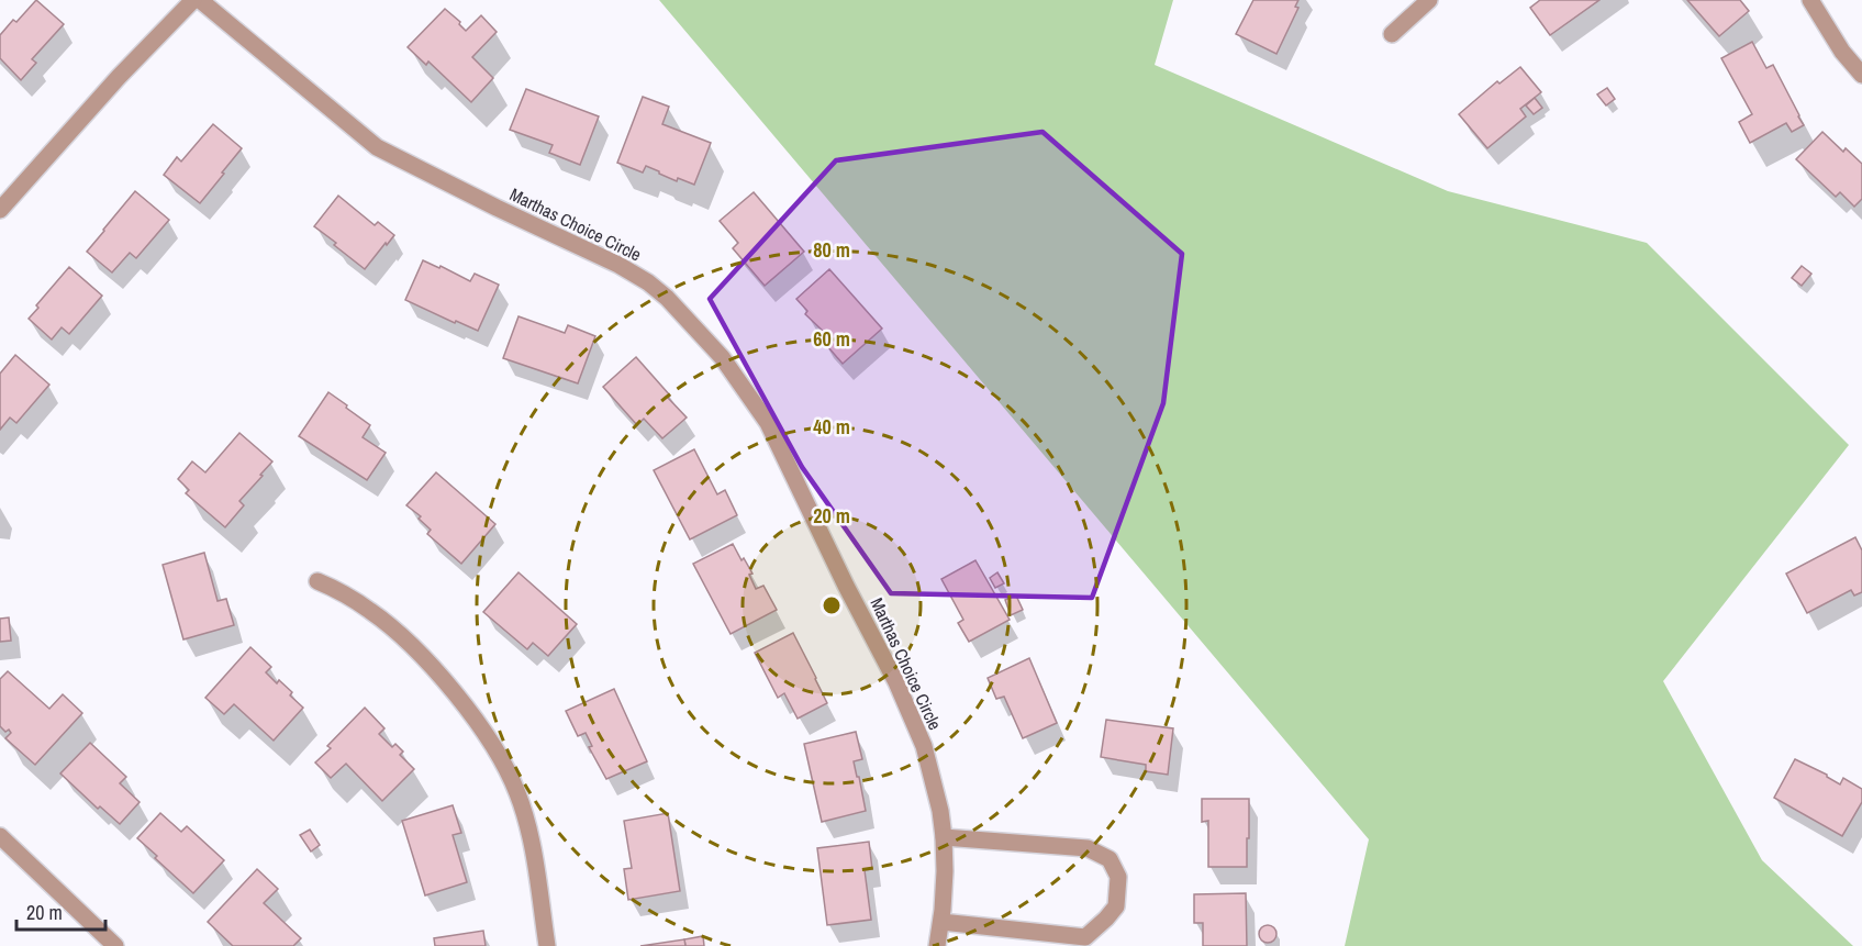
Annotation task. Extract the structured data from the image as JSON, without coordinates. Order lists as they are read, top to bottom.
{
  "streets": {
    "street": ["Marthas Choice Circle"]
  },
  "scale_bar": "20 m",
  "rings": [
    "80 m",
    "60 m",
    "40 m",
    "20 m"
  ]
}
